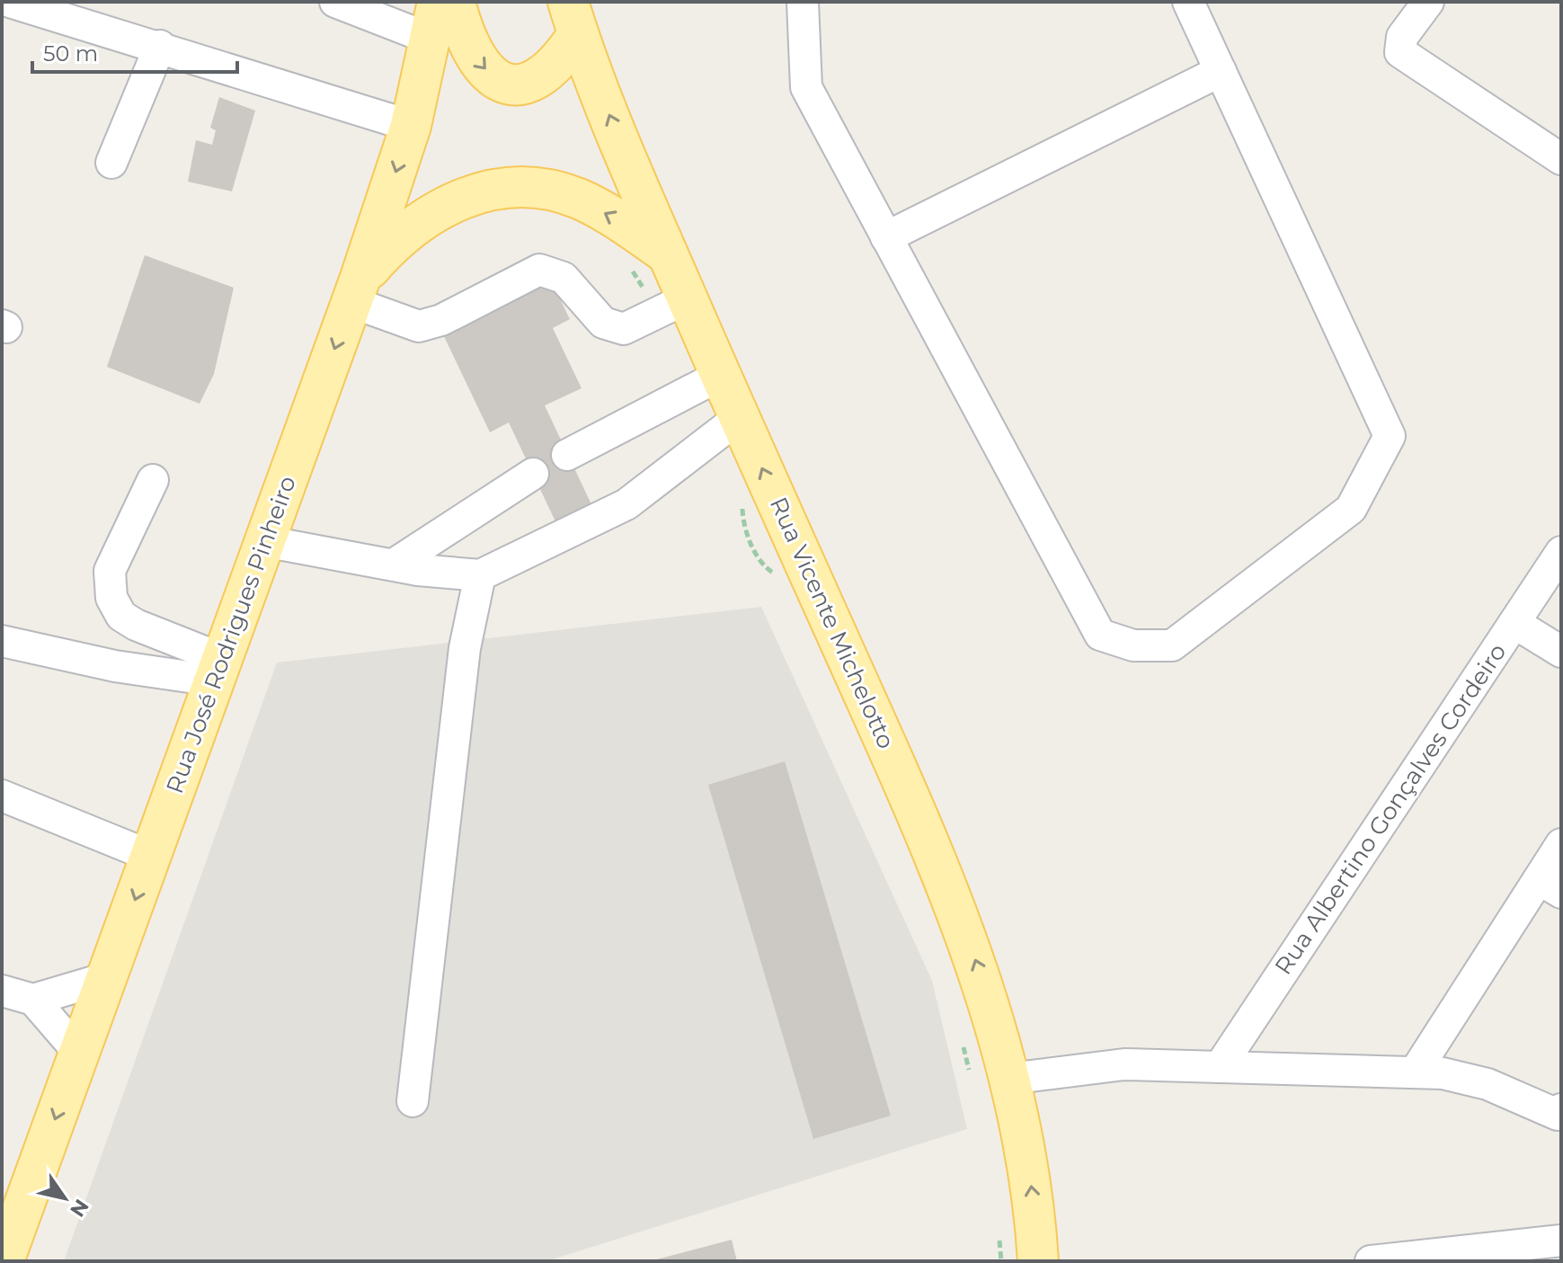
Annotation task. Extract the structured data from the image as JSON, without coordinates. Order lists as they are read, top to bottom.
{
  "streets": {
    "main road": ["Rua Vicente Michelotto", "Rua José Rodrigues Pinheiro"],
    "street": ["Rua Albertino Gonçalves Cordeiro"]
  },
  "one_way": ["Rua Vicente Michelotto", "Rua José Rodrigues Pinheiro"],
  "scale_bar": "50 m",
  "north": "bottom right"
}
